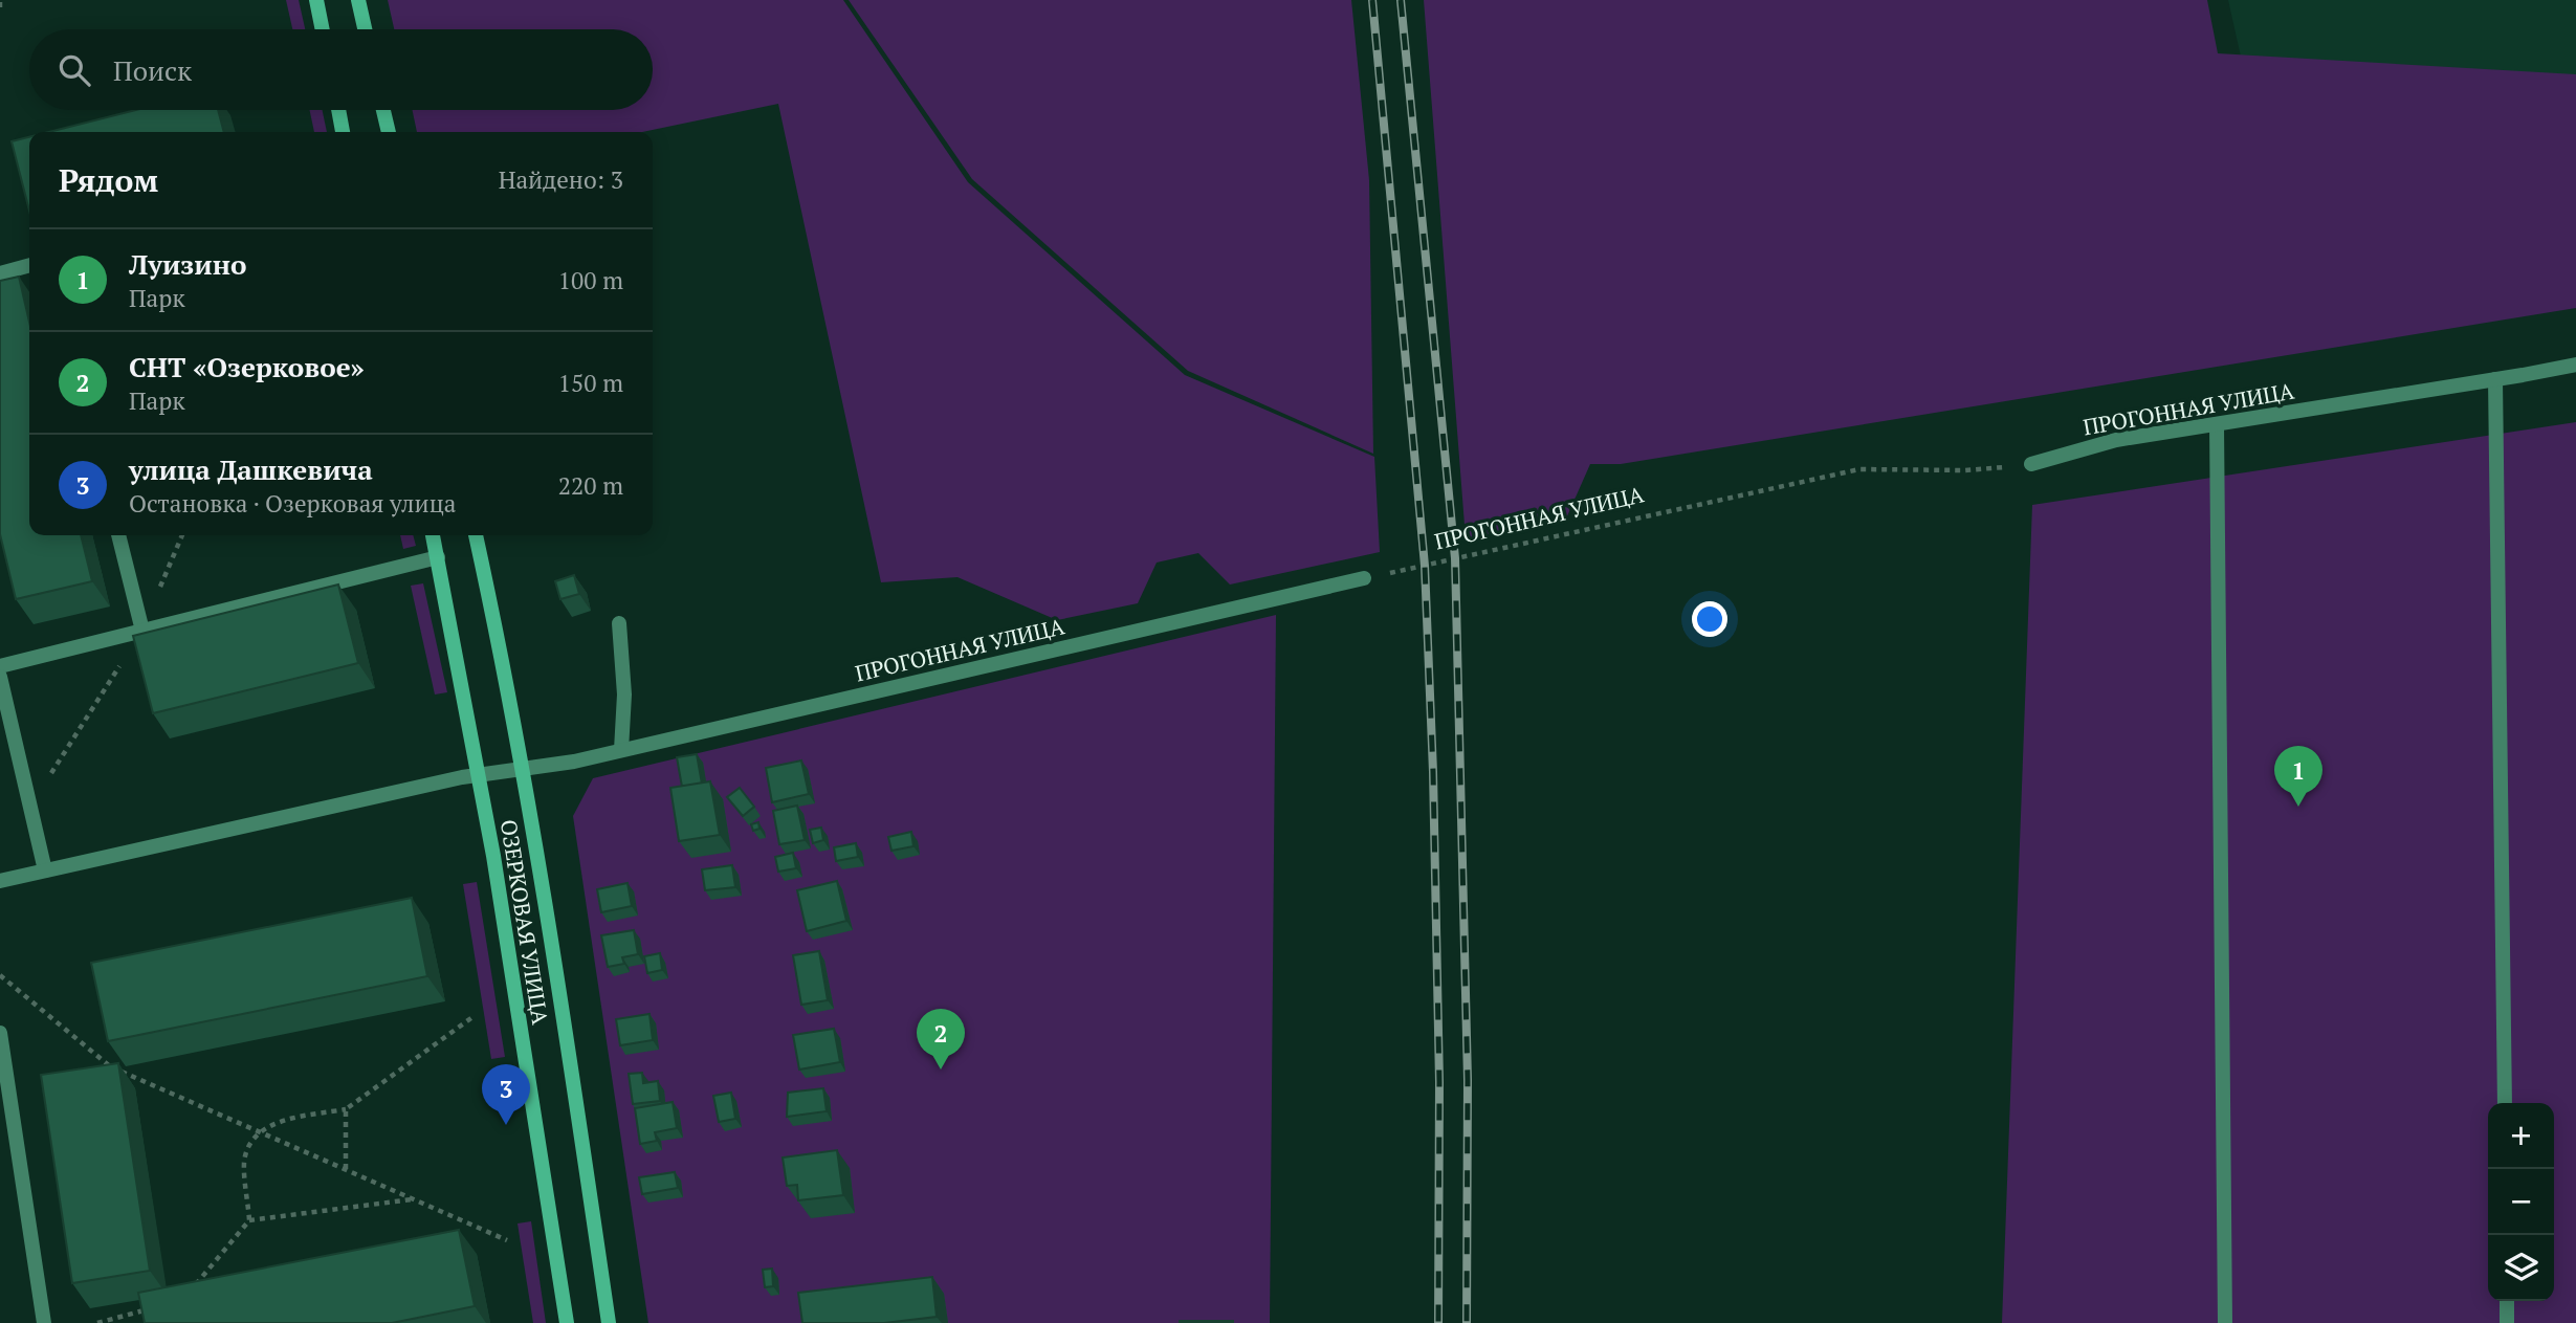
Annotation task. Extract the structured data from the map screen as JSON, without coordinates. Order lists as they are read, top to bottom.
{
  "streets": {
    "street": ["ПРОГОННАЯ УЛИЦА", "ОЗЕРКОВАЯ УЛИЦА"]
  },
  "crossings": [
    ["ПРОГОННАЯ УЛИЦА", "ОЗЕРКОВАЯ УЛИЦА"]
  ],
  "page": {
    "search": "Поиск",
    "heading": ["Рядом", "Найдено: 3"],
    "list": [
      {
        "mark": "1",
        "name": "Луизино",
        "note": "Парк",
        "value": "100 m"
      },
      {
        "mark": "2",
        "name": "СНТ «Озерковое»",
        "note": "Парк",
        "value": "150 m"
      },
      {
        "mark": "3",
        "name": "улица Дашкевича",
        "note": "Остановка · Озерковая улица",
        "value": "220 m"
      }
    ],
    "pins": ["1", "2", "3"],
    "map_buttons": ["+", "−"]
  }
}
